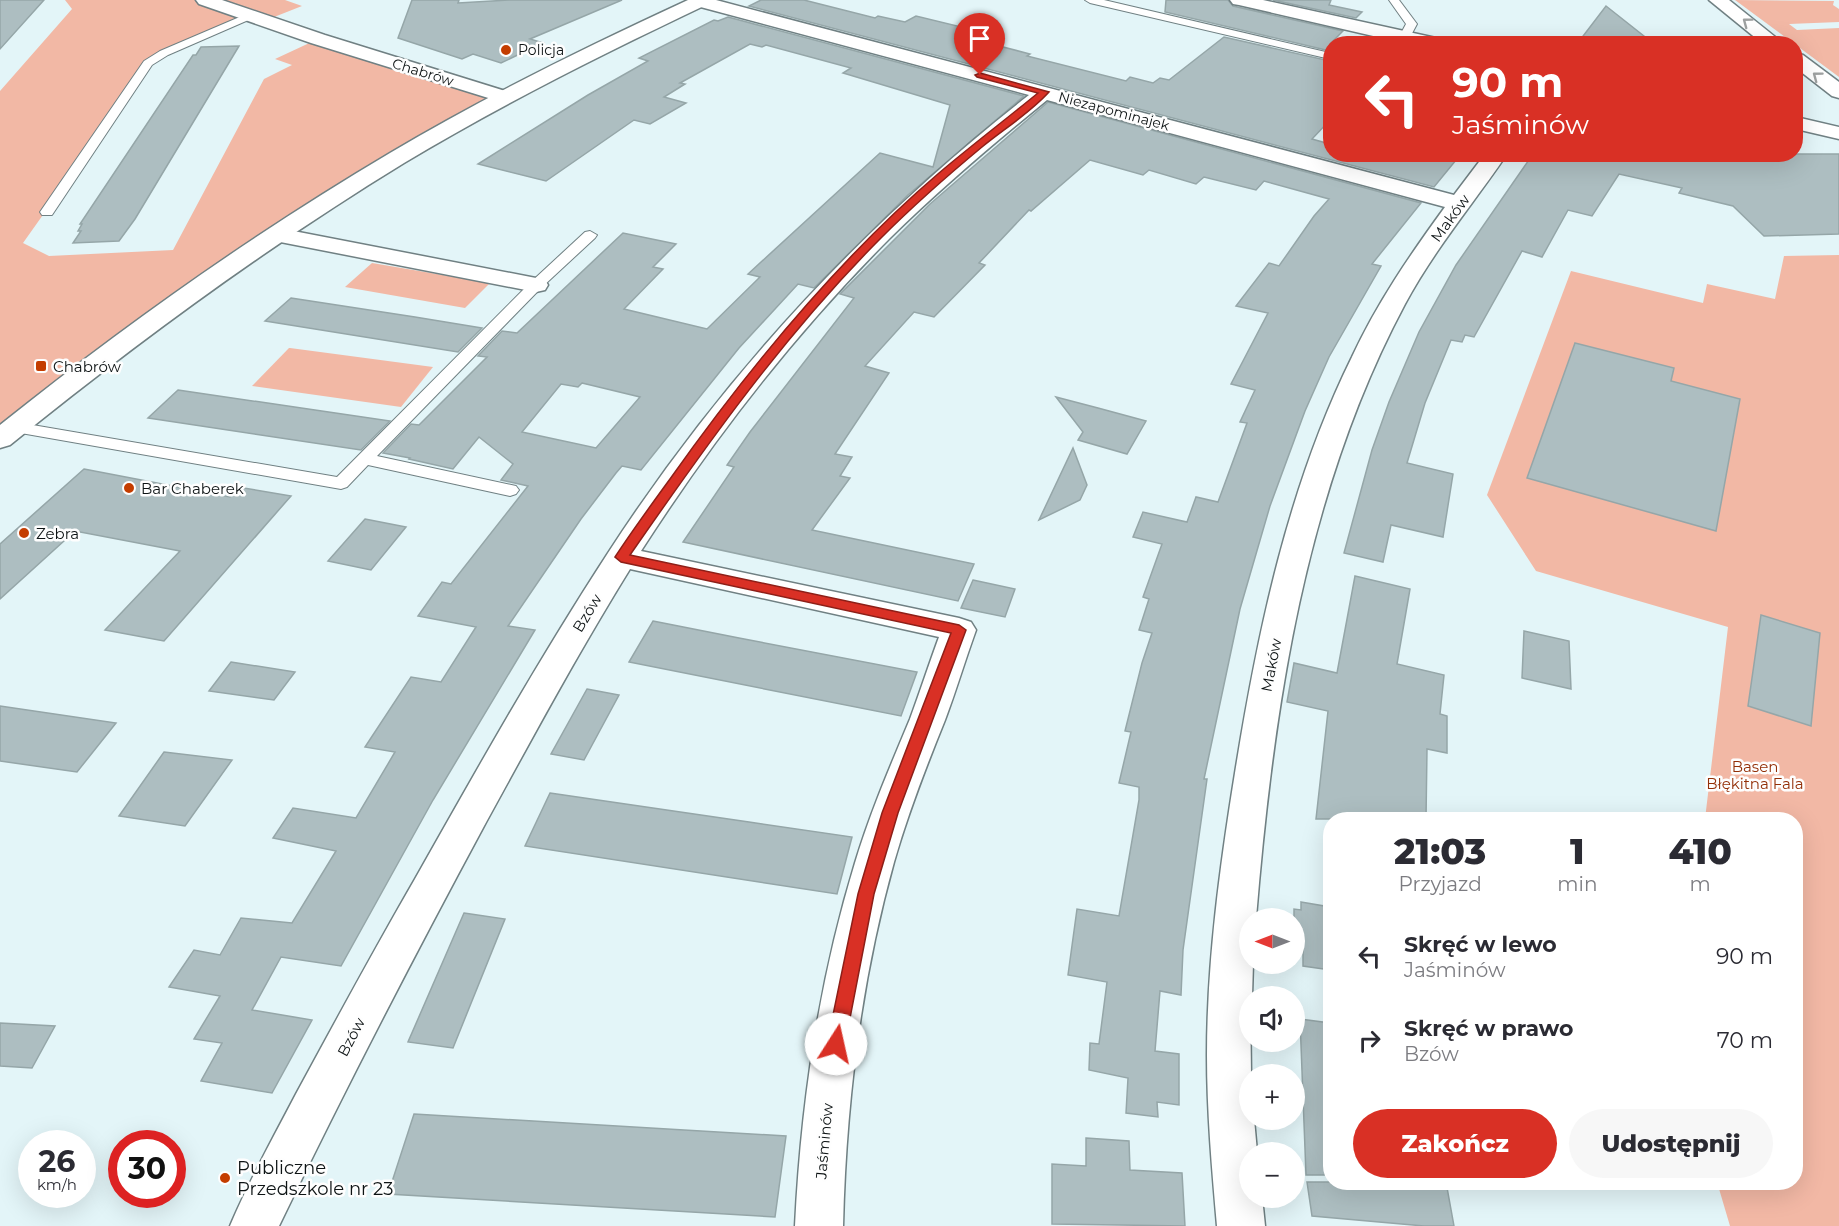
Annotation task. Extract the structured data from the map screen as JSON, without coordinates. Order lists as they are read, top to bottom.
{
  "streets": {
    "street": [
      "Chabrów",
      "Niezapominajek",
      "Maków",
      "Bzów",
      "Jaśminów"
    ]
  },
  "crossings": [
    ["Niezapominajek", "Maków"],
    ["Niezapominajek", "Bzów"],
    ["Bzów", "Jaśminów"]
  ],
  "parks": ["Basen Błękitna Fala"],
  "places": {
    "other": [
      "Policja",
      "Bar Chaberek",
      "Zebra",
      "Publiczne Przedszkole nr 23"
    ],
    "transit": ["Chabrów"]
  },
  "north": "left",
  "page": {
    "turn": ["90 m", "Jaśminów"],
    "eta": [
      "21:03",
      "Przyjazd",
      "1",
      "min",
      "410",
      "m"
    ],
    "map_buttons": ["+", "−"],
    "list": [
      {
        "name": "Skręć w lewo",
        "note": "Jaśminów",
        "value": "90 m"
      },
      {
        "name": "Skręć w prawo",
        "note": "Bzów",
        "value": "70 m"
      }
    ],
    "buttons": ["Zakończ", "Udostępnij"],
    "speed": "26 km/h",
    "limit": "30"
  }
}
